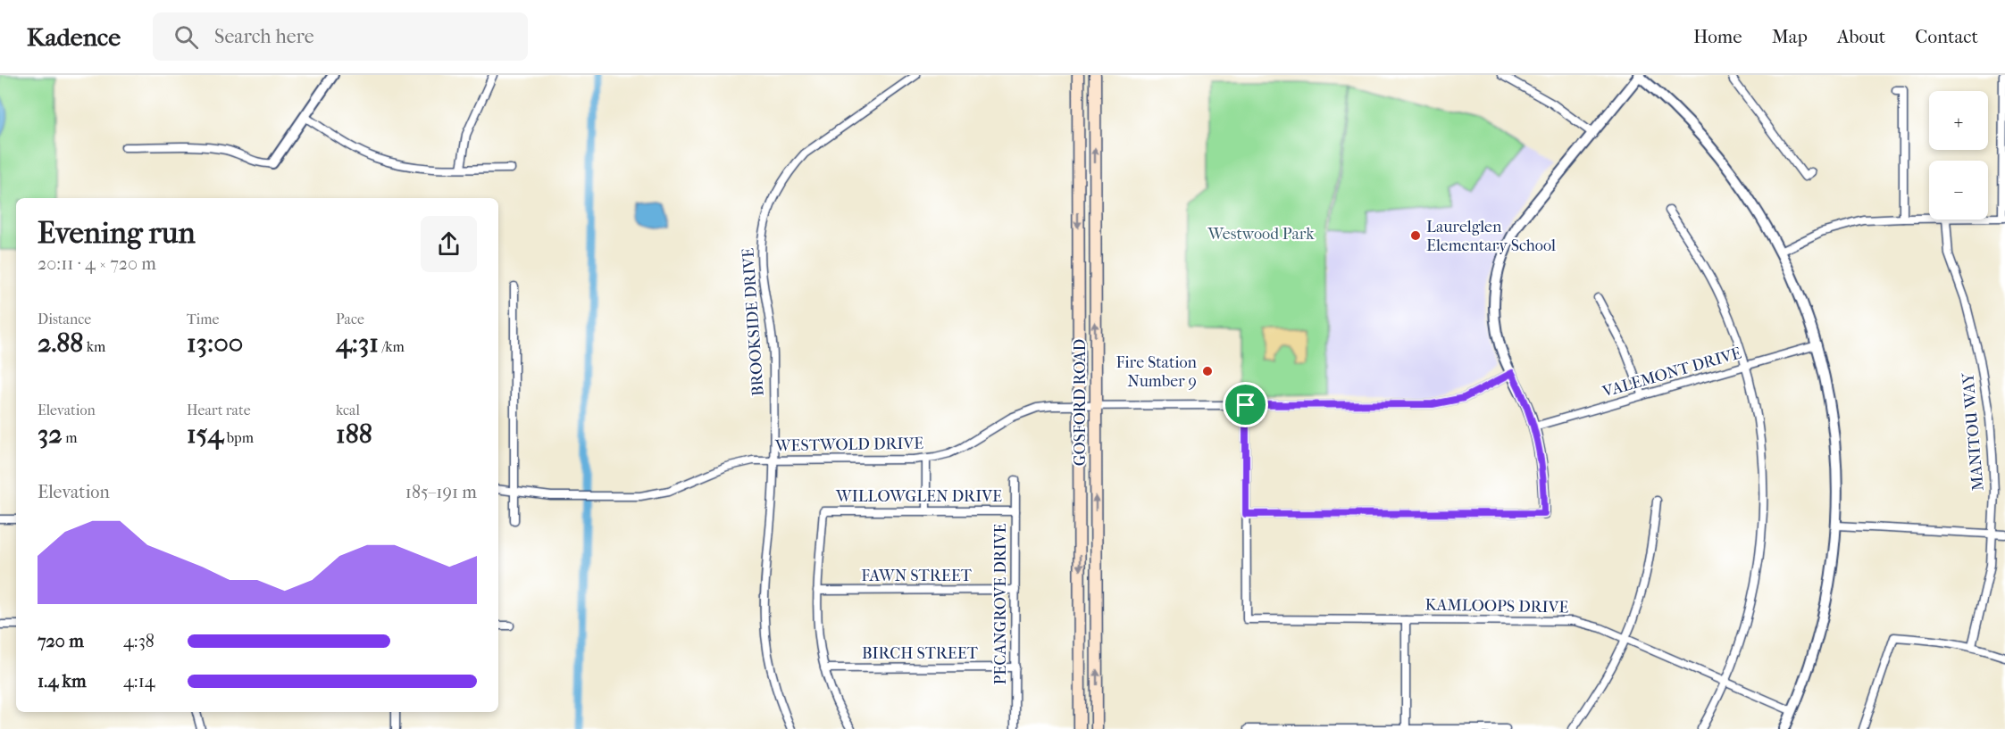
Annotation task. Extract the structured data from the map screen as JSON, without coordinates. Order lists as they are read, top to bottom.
{
  "streets": {
    "main road": ["GOSFORD ROAD"],
    "street": [
      "BROOKSIDE DRIVE",
      "VALEMONT DRIVE",
      "MANITOU WAY",
      "WESTWOLD DRIVE",
      "WILLOWGLEN DRIVE",
      "FAWN STREET",
      "PECANGROVE DRIVE",
      "KAMLOOPS DRIVE",
      "BIRCH STREET"
    ]
  },
  "crossings": [
    ["BROOKSIDE DRIVE", "WESTWOLD DRIVE"],
    ["GOSFORD ROAD", "WESTWOLD DRIVE"],
    ["WILLOWGLEN DRIVE", "FAWN STREET"],
    ["WILLOWGLEN DRIVE", "PECANGROVE DRIVE"],
    ["FAWN STREET", "PECANGROVE DRIVE"],
    ["PECANGROVE DRIVE", "BIRCH STREET"]
  ],
  "parks": ["Westwood Park"],
  "places": ["Laurelglen Elementary School", "Fire Station Number 9"],
  "page": {
    "header": "Kadence",
    "search": "Search here",
    "nav": [
      "Home",
      "Map",
      "About",
      "Contact"
    ],
    "map_buttons": ["+", "−"],
    "heading": ["Evening run", "20:11 · 4 × 720 m"],
    "stats": [
      ["Distance", "2.88 km"],
      ["Time", "13:00"],
      ["Pace", "4:31 /km"],
      ["Elevation", "32 m"],
      ["Heart rate", "154 bpm"],
      ["kcal", "188"]
    ],
    "chart": ["Elevation", "185–191 m"],
    "list": [
      {
        "name": "720 m",
        "note": "4:38"
      },
      {
        "name": "1.4 km",
        "note": "4:14"
      }
    ]
  }
}
